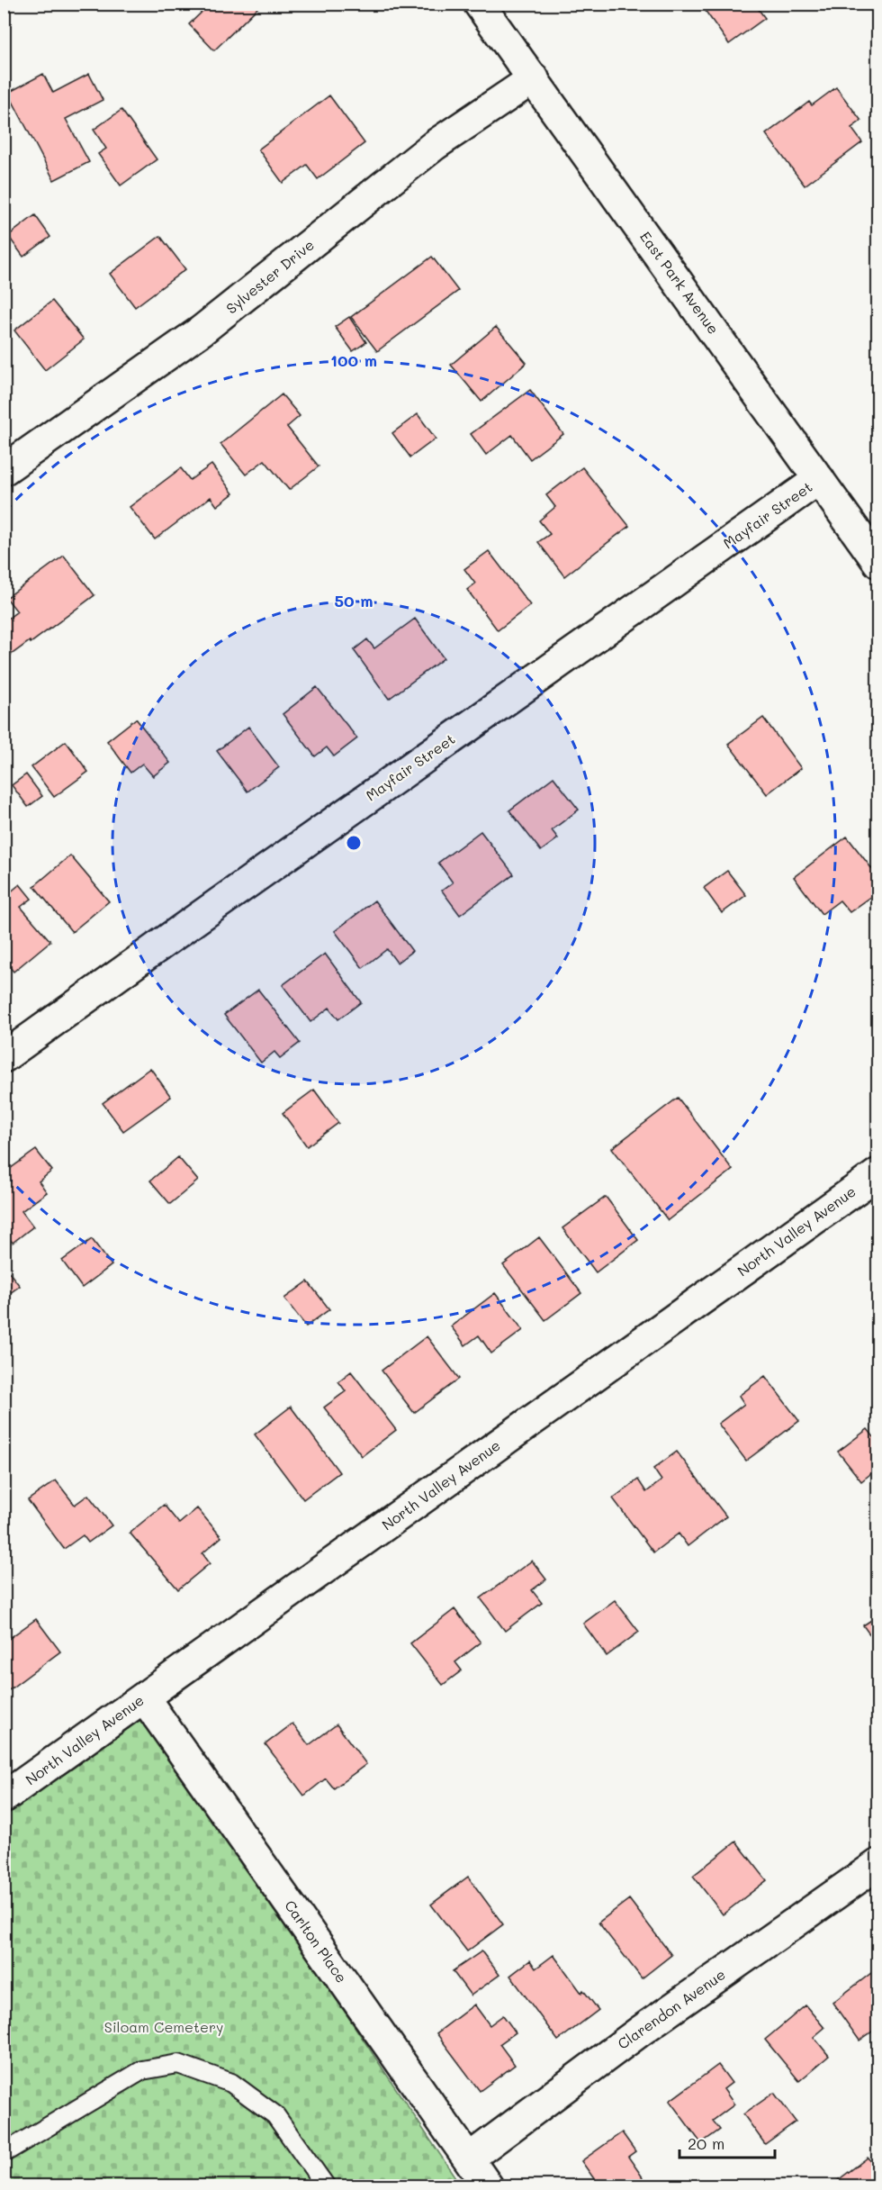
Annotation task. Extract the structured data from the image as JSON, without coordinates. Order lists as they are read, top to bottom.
{
  "streets": {
    "street": [
      "Sylvester Drive",
      "East Park Avenue",
      "Mayfair Street",
      "North Valley Avenue",
      "Carlton Place",
      "Clarendon Avenue"
    ]
  },
  "crossings": [
    ["Sylvester Drive", "East Park Avenue"],
    ["East Park Avenue", "Mayfair Street"],
    ["North Valley Avenue", "Carlton Place"],
    ["Carlton Place", "Clarendon Avenue"]
  ],
  "parks": ["Siloam Cemetery"],
  "scale_bar": "20 m",
  "rings": ["100 m", "50 m"]
}
